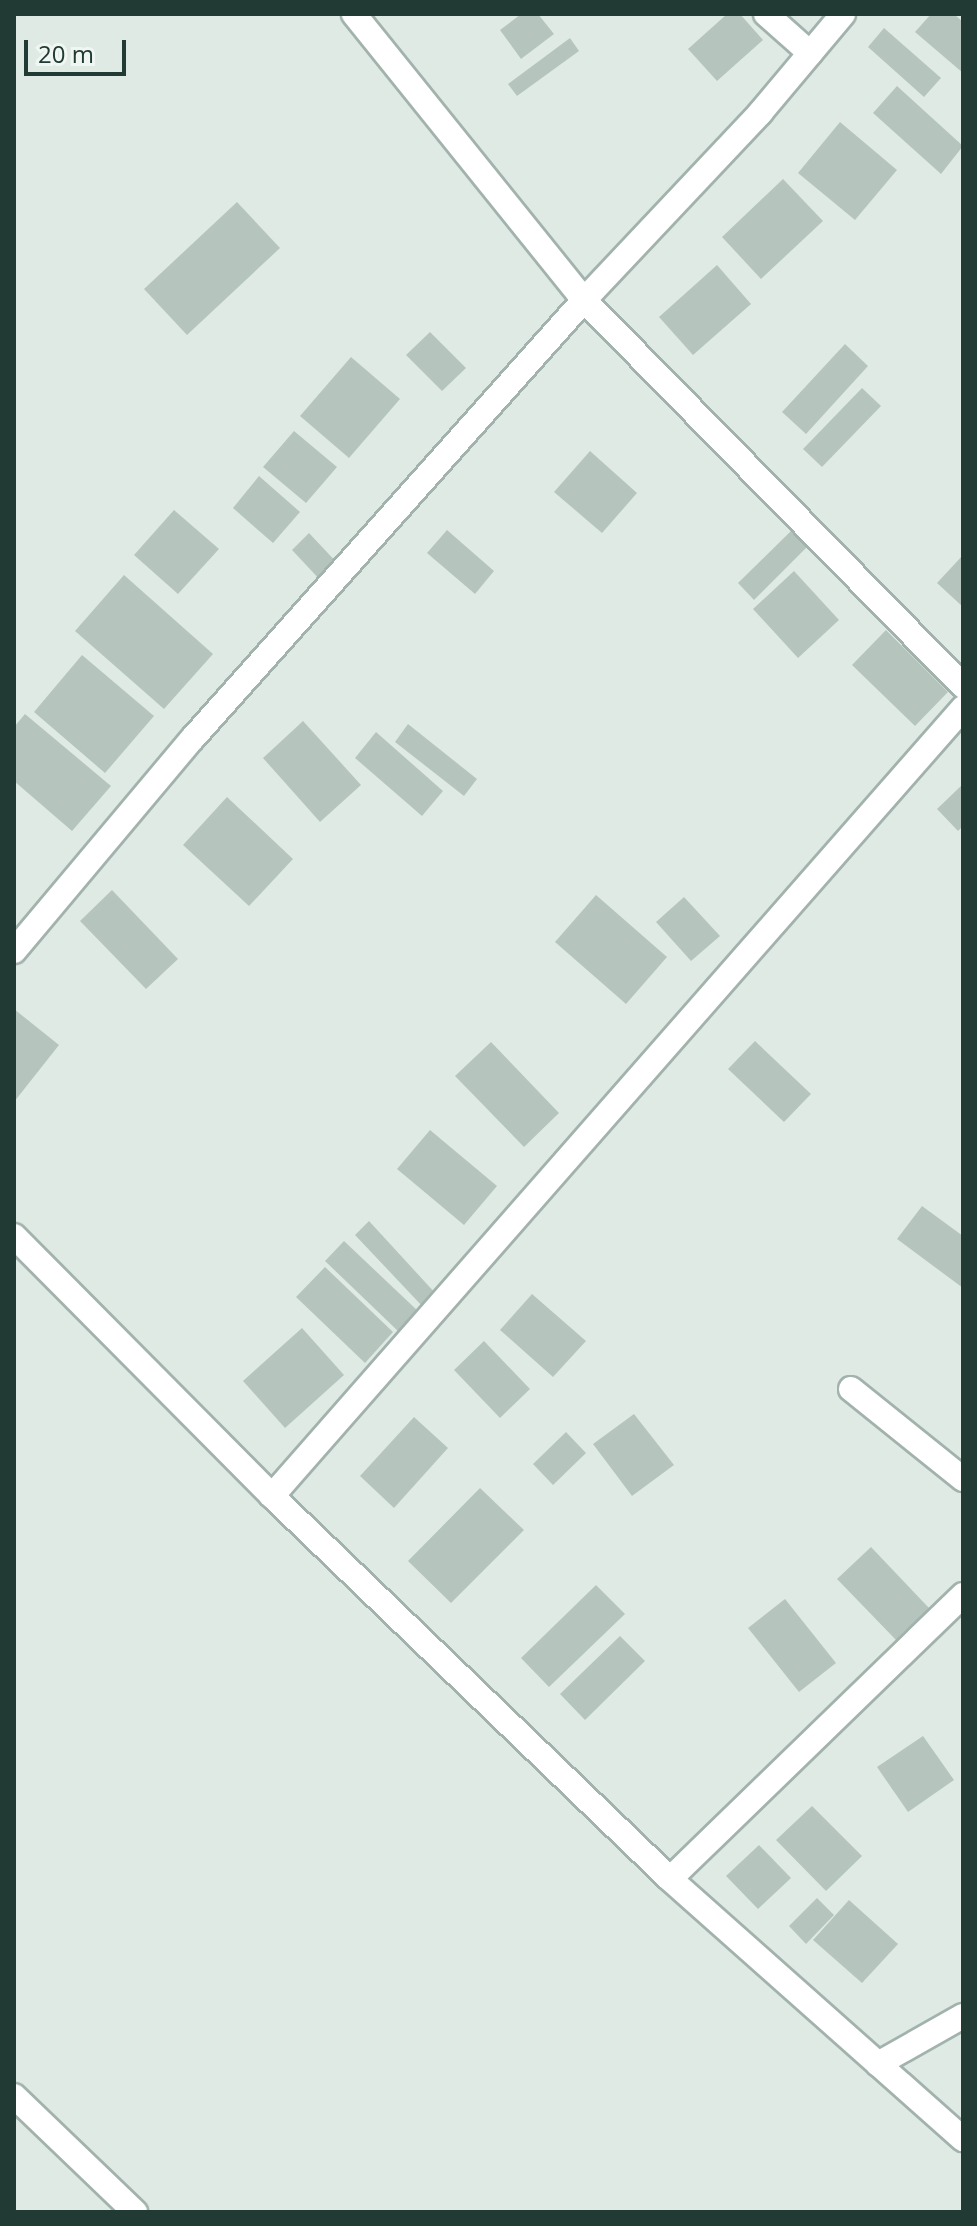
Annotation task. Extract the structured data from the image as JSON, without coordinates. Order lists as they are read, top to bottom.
{
  "scale_bar": "20 m"
}
